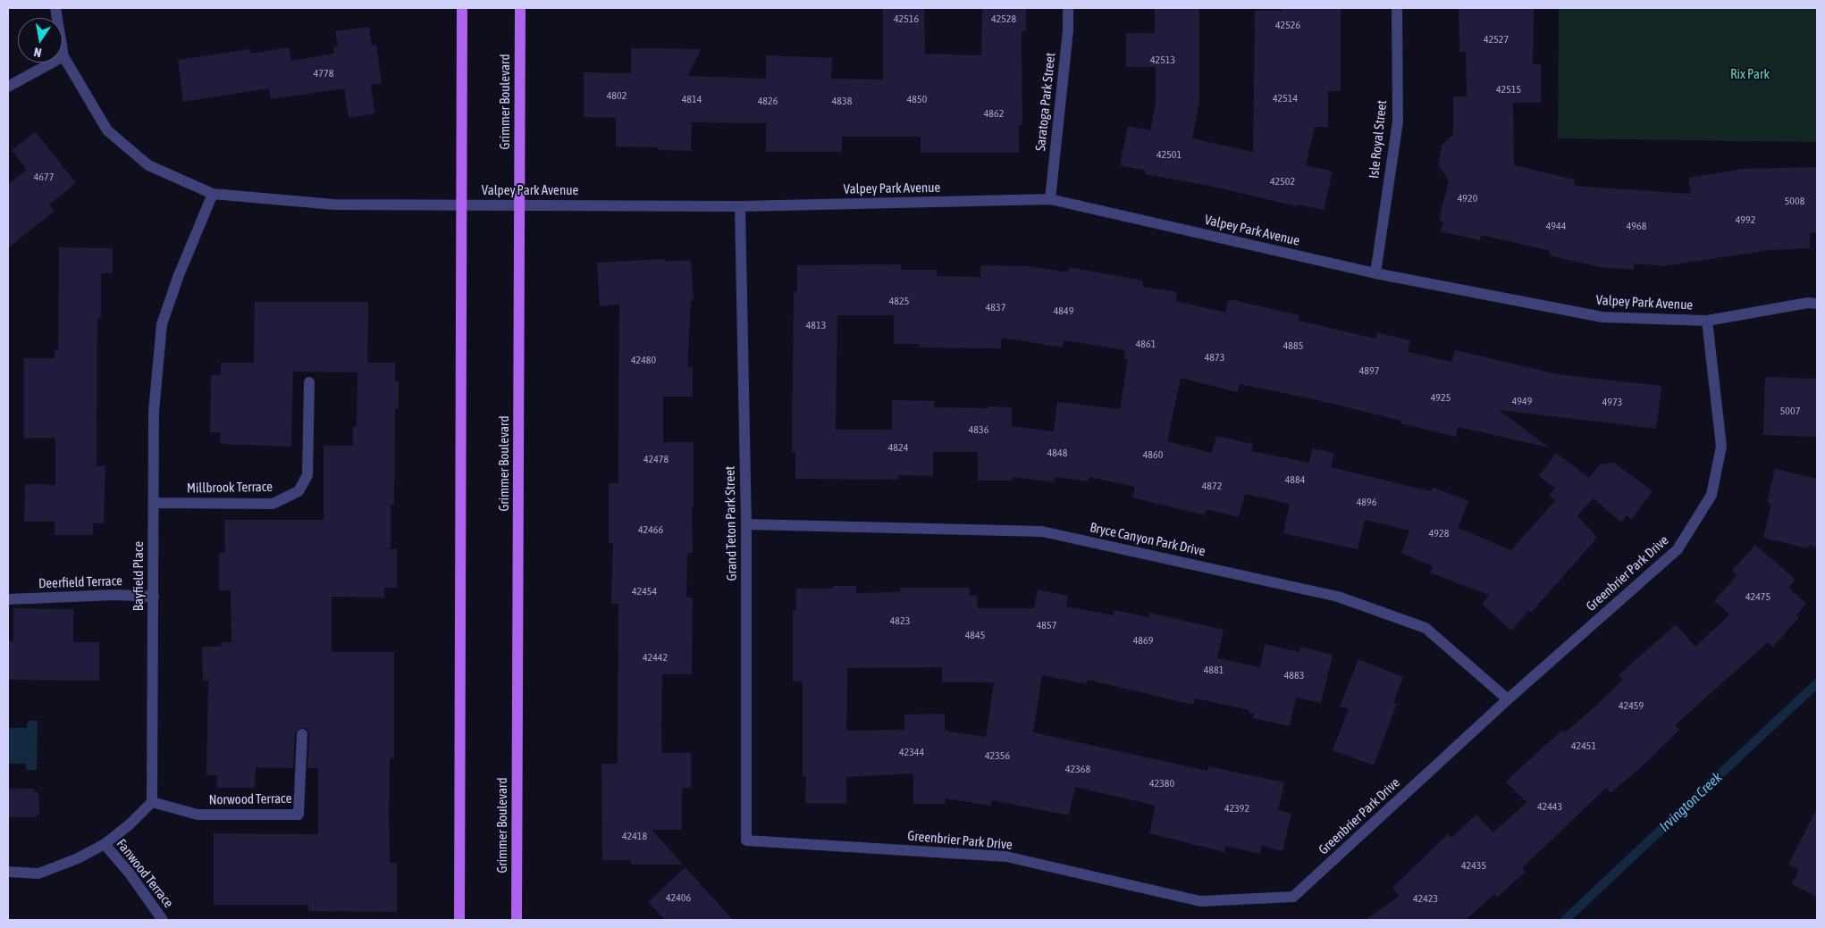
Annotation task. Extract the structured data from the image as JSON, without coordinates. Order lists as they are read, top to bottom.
{
  "streets": {
    "main road": ["Grimmer Boulevard"],
    "street": [
      "Saratoga Park Street",
      "Isle Royal Street",
      "Valpey Park Avenue",
      "Millbrook Terrace",
      "Grand Teton Park Street",
      "Bryce Canyon Park Drive",
      "Greenbrier Park Drive",
      "Bayfield Place",
      "Deerfield Terrace",
      "Norwood Terrace",
      "Fanwood Terrace"
    ]
  },
  "crossings": [
    ["Grimmer Boulevard", "Valpey Park Avenue"],
    ["Saratoga Park Street", "Valpey Park Avenue"],
    ["Isle Royal Street", "Valpey Park Avenue"],
    ["Valpey Park Avenue", "Grand Teton Park Street"],
    ["Valpey Park Avenue", "Greenbrier Park Drive"],
    ["Valpey Park Avenue", "Bayfield Place"],
    ["Millbrook Terrace", "Bayfield Place"],
    ["Grand Teton Park Street", "Bryce Canyon Park Drive"],
    ["Grand Teton Park Street", "Greenbrier Park Drive"],
    ["Bryce Canyon Park Drive", "Greenbrier Park Drive"],
    ["Bayfield Place", "Deerfield Terrace"],
    ["Bayfield Place", "Norwood Terrace"]
  ],
  "water": ["Irvington Creek"],
  "parks": ["Rix Park"],
  "house_numbers": [
    "42516",
    "42528",
    "42526",
    "42527",
    "42513",
    "4778",
    "42515",
    "4802",
    "42514",
    "4814",
    "4850",
    "4826",
    "4838",
    "4862",
    "42501",
    "4677",
    "42502",
    "4920",
    "5008",
    "4992",
    "4944",
    "4968",
    "4825",
    "4837",
    "4849",
    "4813",
    "4861",
    "4885",
    "4873",
    "42480",
    "4897",
    "4925",
    "4949",
    "4973",
    "5007",
    "4836",
    "4824",
    "4848",
    "4860",
    "42478",
    "4884",
    "4872",
    "4896",
    "42466",
    "4928",
    "42454",
    "42475",
    "4823",
    "4857",
    "4845",
    "4869",
    "42442",
    "4881",
    "4883",
    "42459",
    "42451",
    "42344",
    "42356",
    "42368",
    "42380",
    "42443",
    "42392",
    "42418",
    "42435",
    "42406",
    "42423"
  ],
  "north": "bottom"
}
